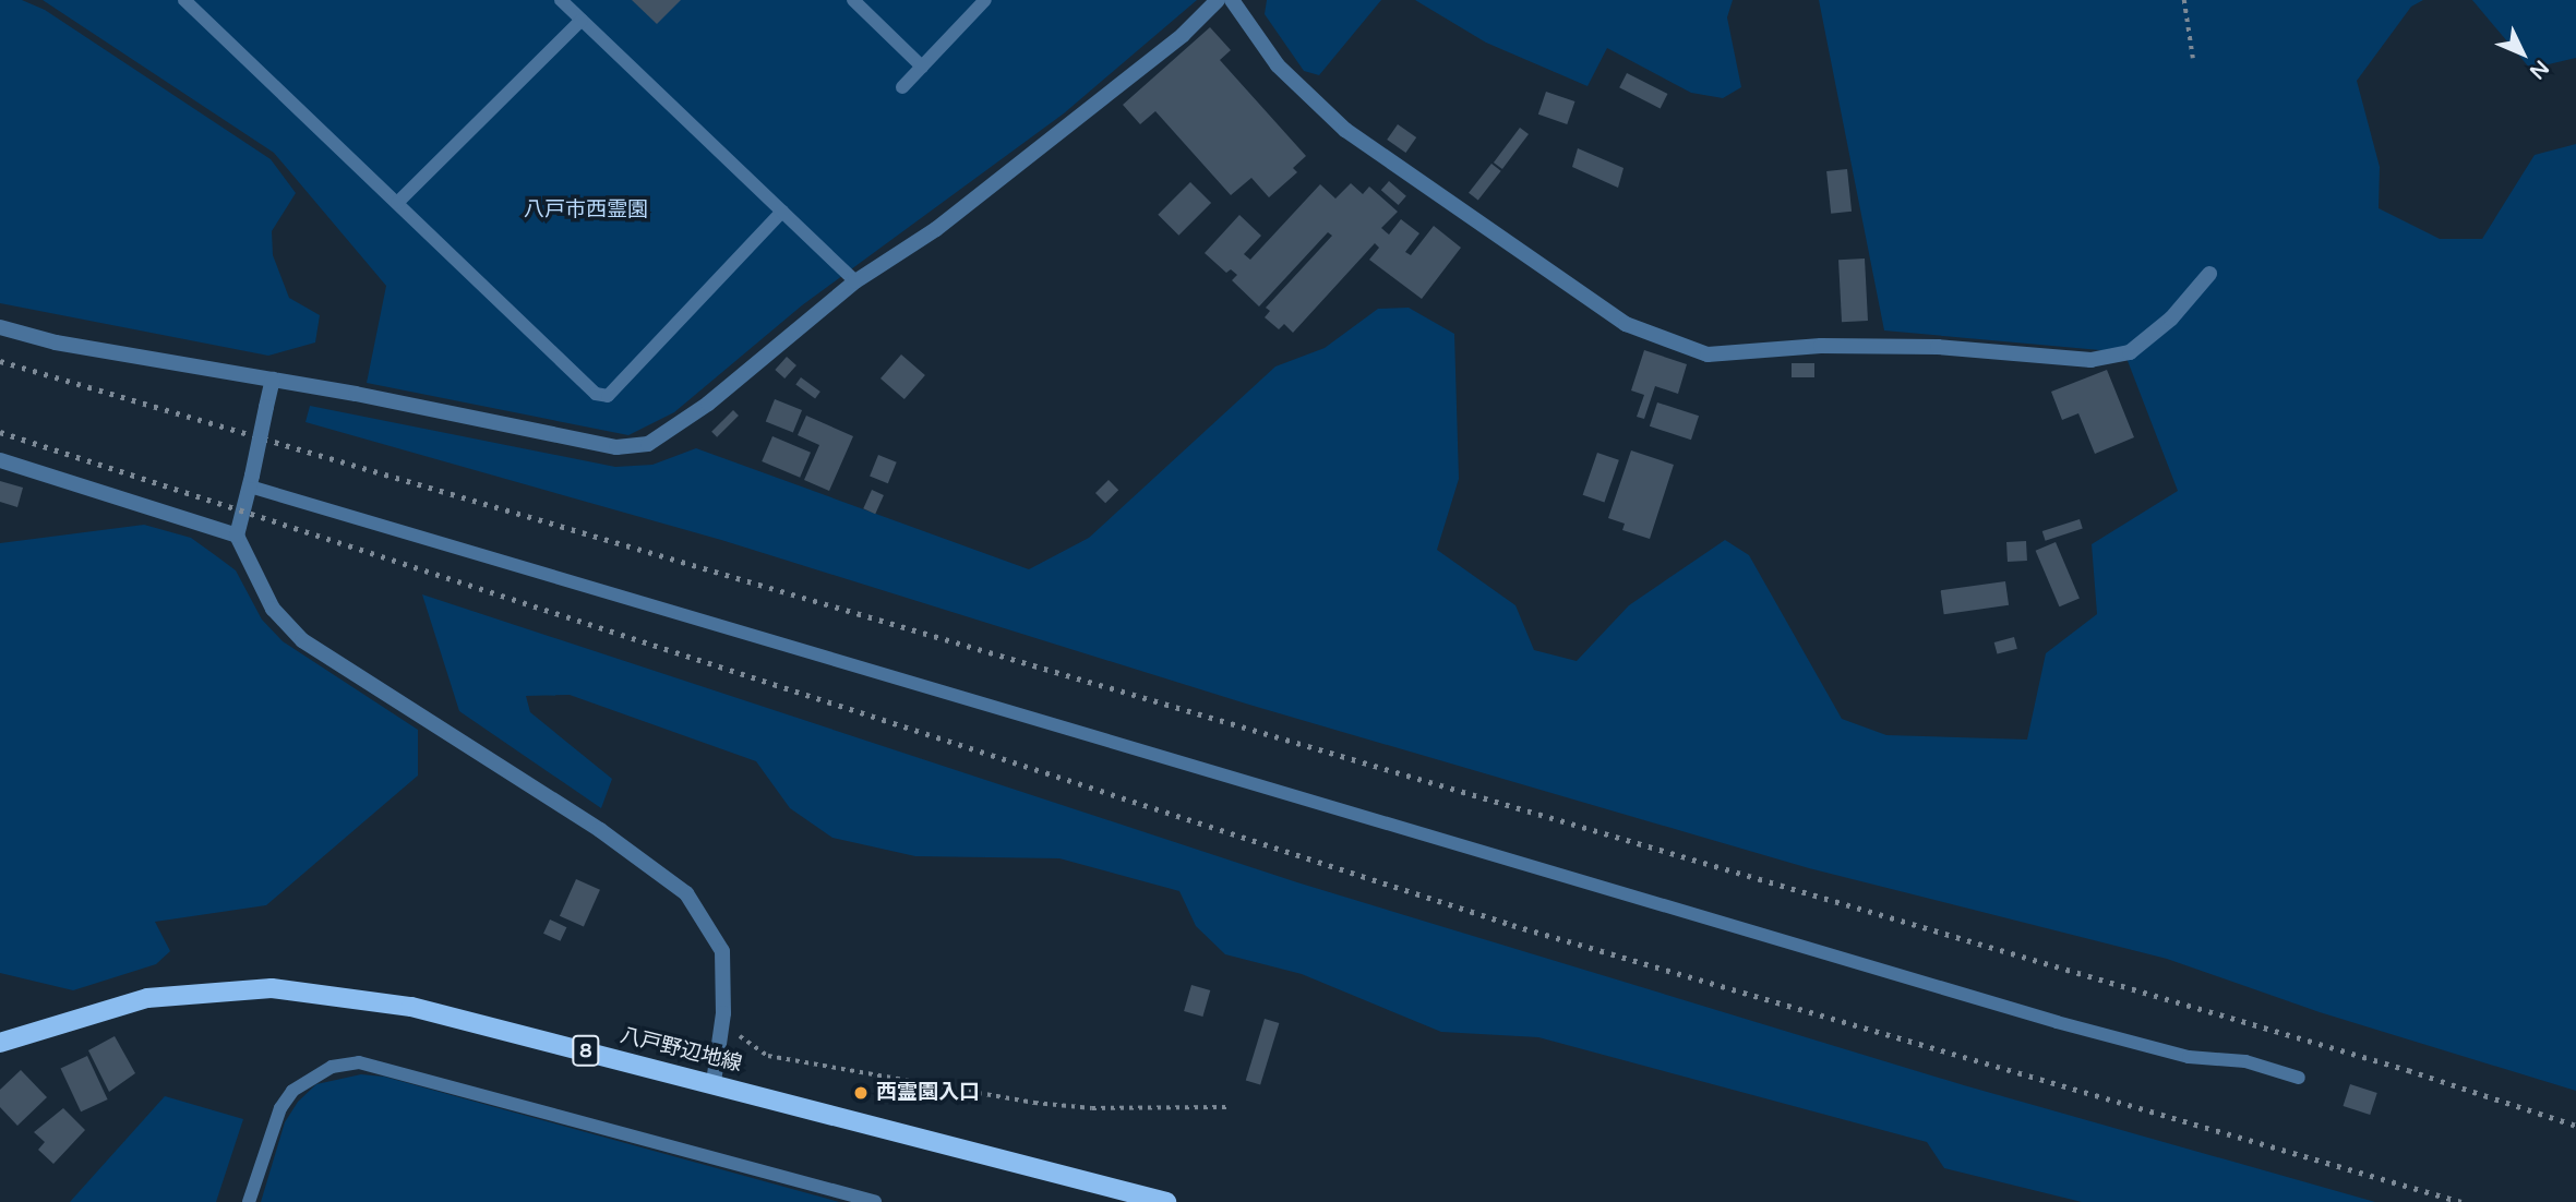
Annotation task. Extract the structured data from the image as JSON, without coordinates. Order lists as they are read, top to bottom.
{
  "streets": {
    "main road": ["8", "八戸野辺地線"]
  },
  "parks": ["八戸市西霊園"],
  "places": ["西霊園入口"],
  "north": "bottom right"
}
